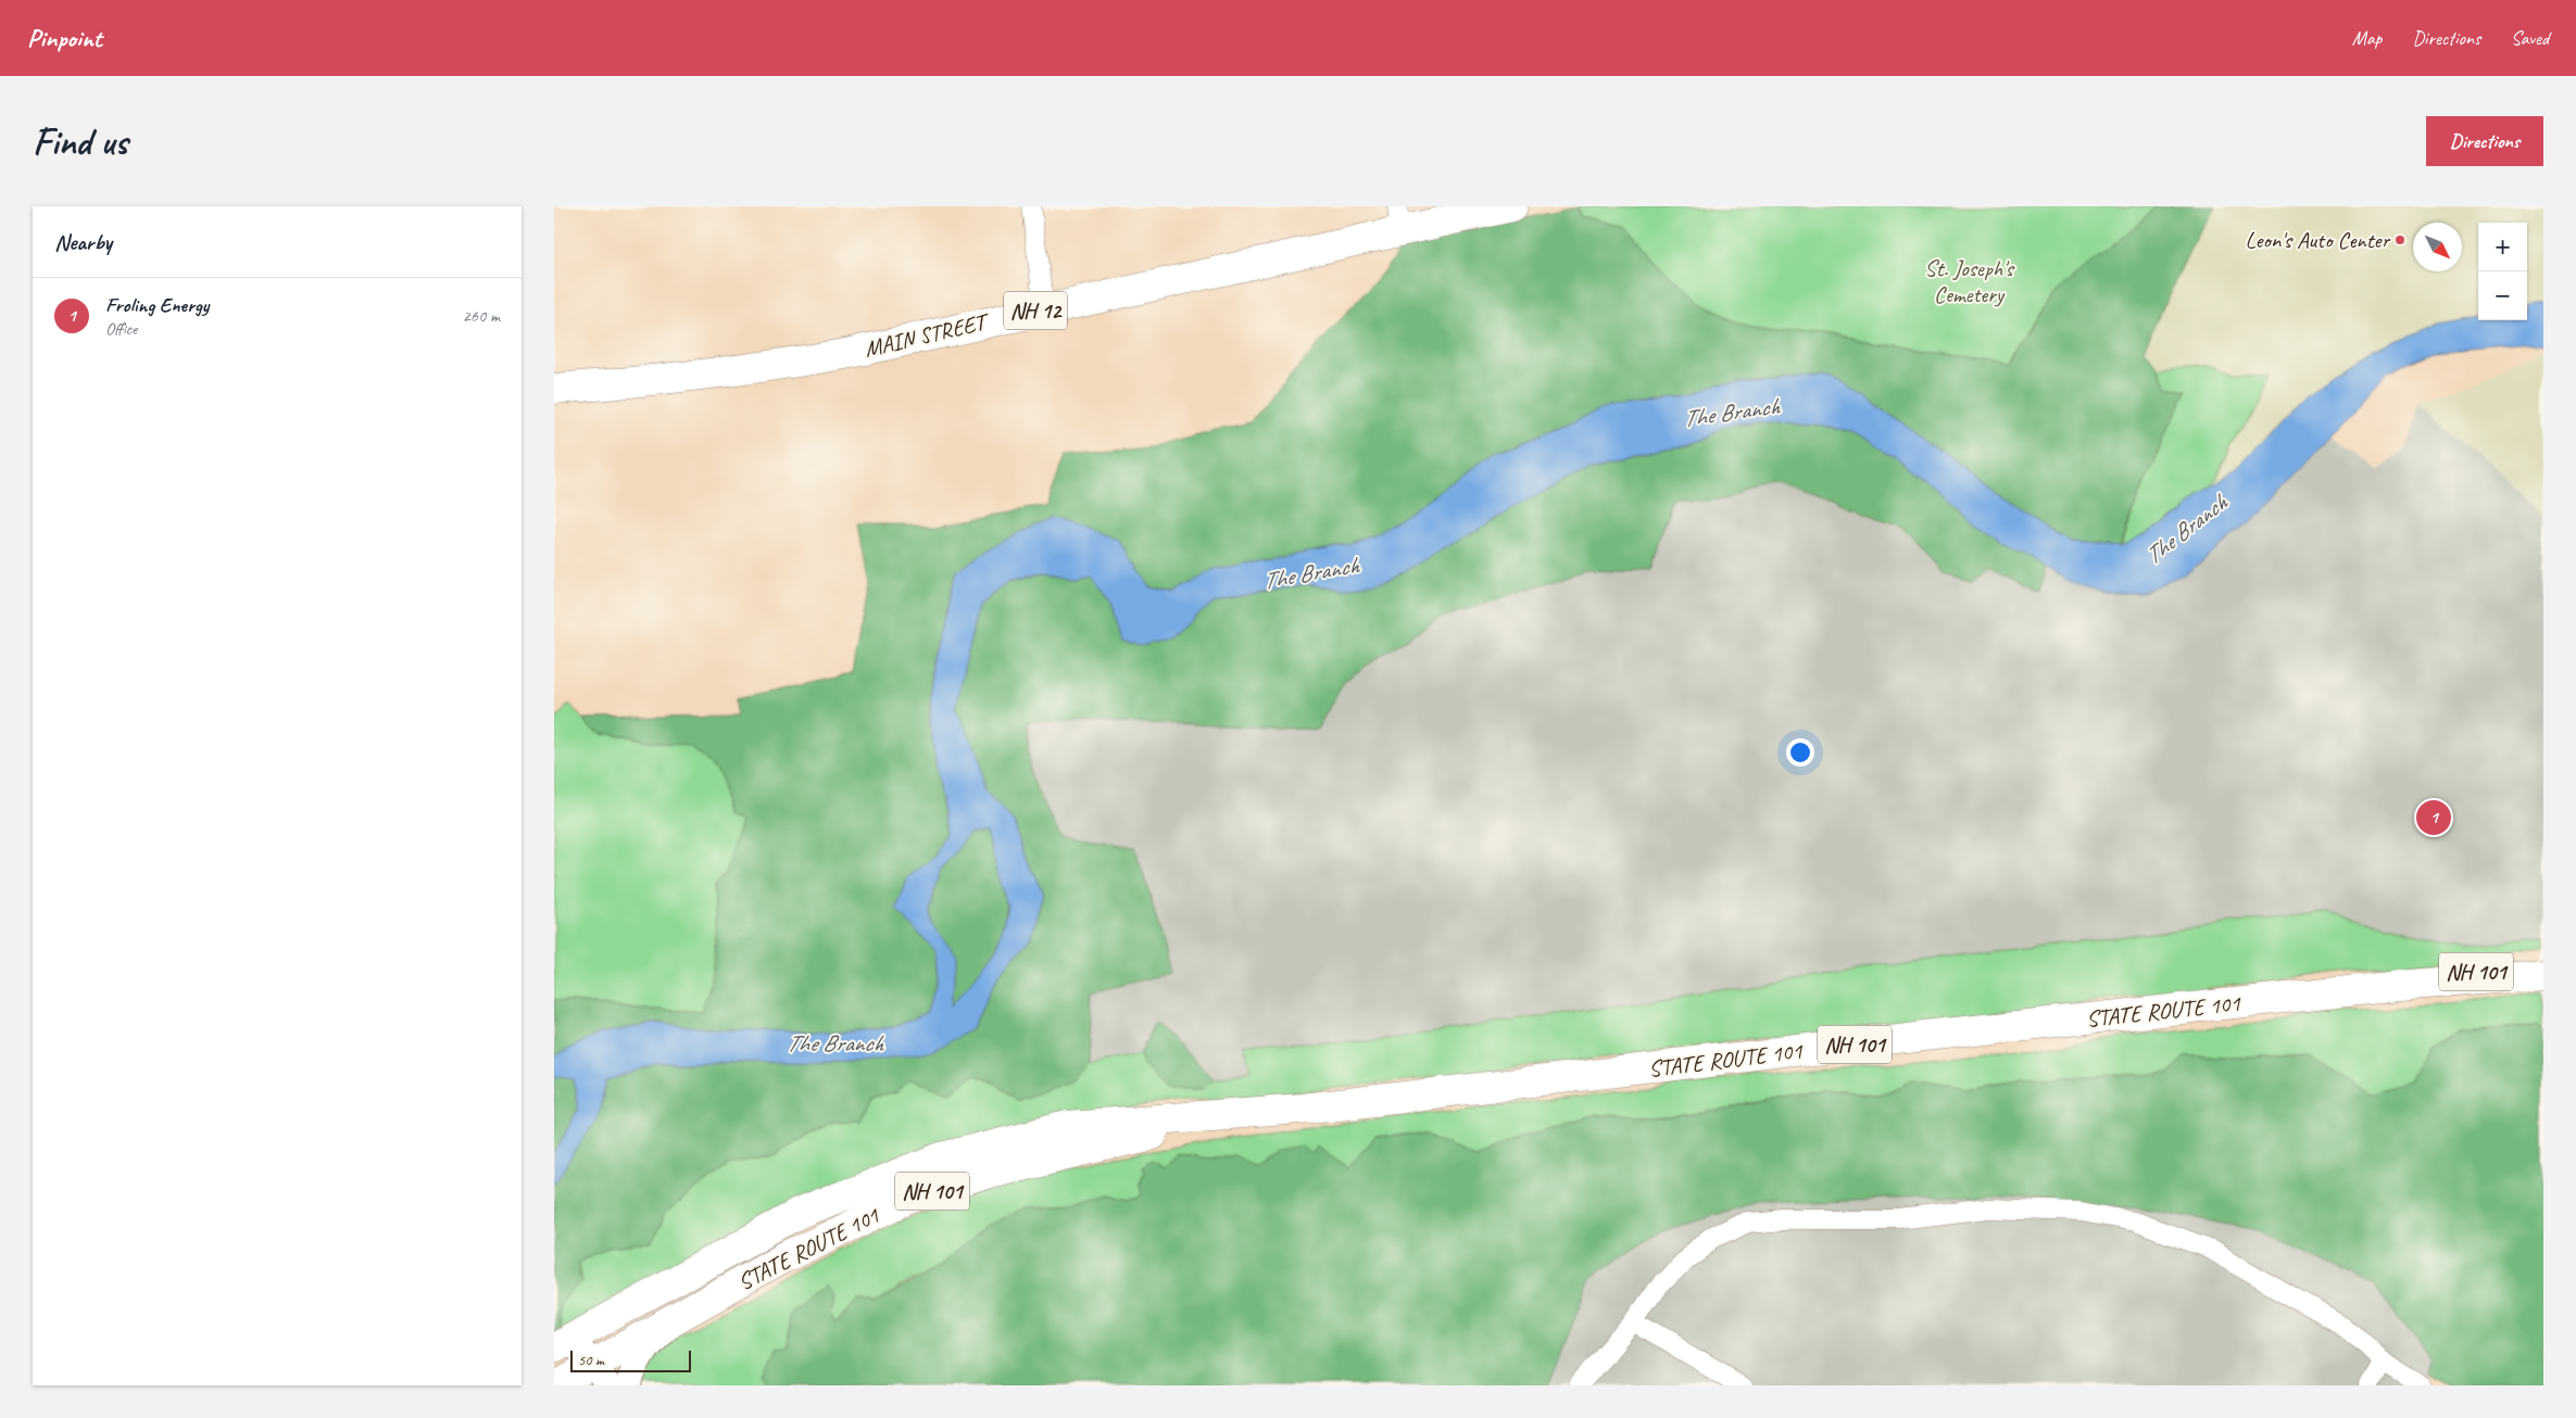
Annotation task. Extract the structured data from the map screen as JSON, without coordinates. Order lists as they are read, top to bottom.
{
  "streets": {
    "highway": [
      "NH 12",
      "MAIN STREET",
      "NH 101",
      "STATE ROUTE 101"
    ]
  },
  "water": ["The Branch"],
  "parks": ["St. Joseph's Cemetery"],
  "places": ["Leon's Auto Center"],
  "scale_bar": "50 m",
  "north": "bottom right",
  "page": {
    "header": "Pinpoint",
    "nav": ["Map", "Directions", "Saved"],
    "buttons": "Directions",
    "title": "Find us",
    "heading": "Nearby",
    "map_buttons": ["+", "−"],
    "list": [
      {
        "mark": "1",
        "name": "Froling Energy",
        "note": "Office",
        "value": "260 m"
      }
    ],
    "pins": "1",
    "scale": "50 m"
  }
}
